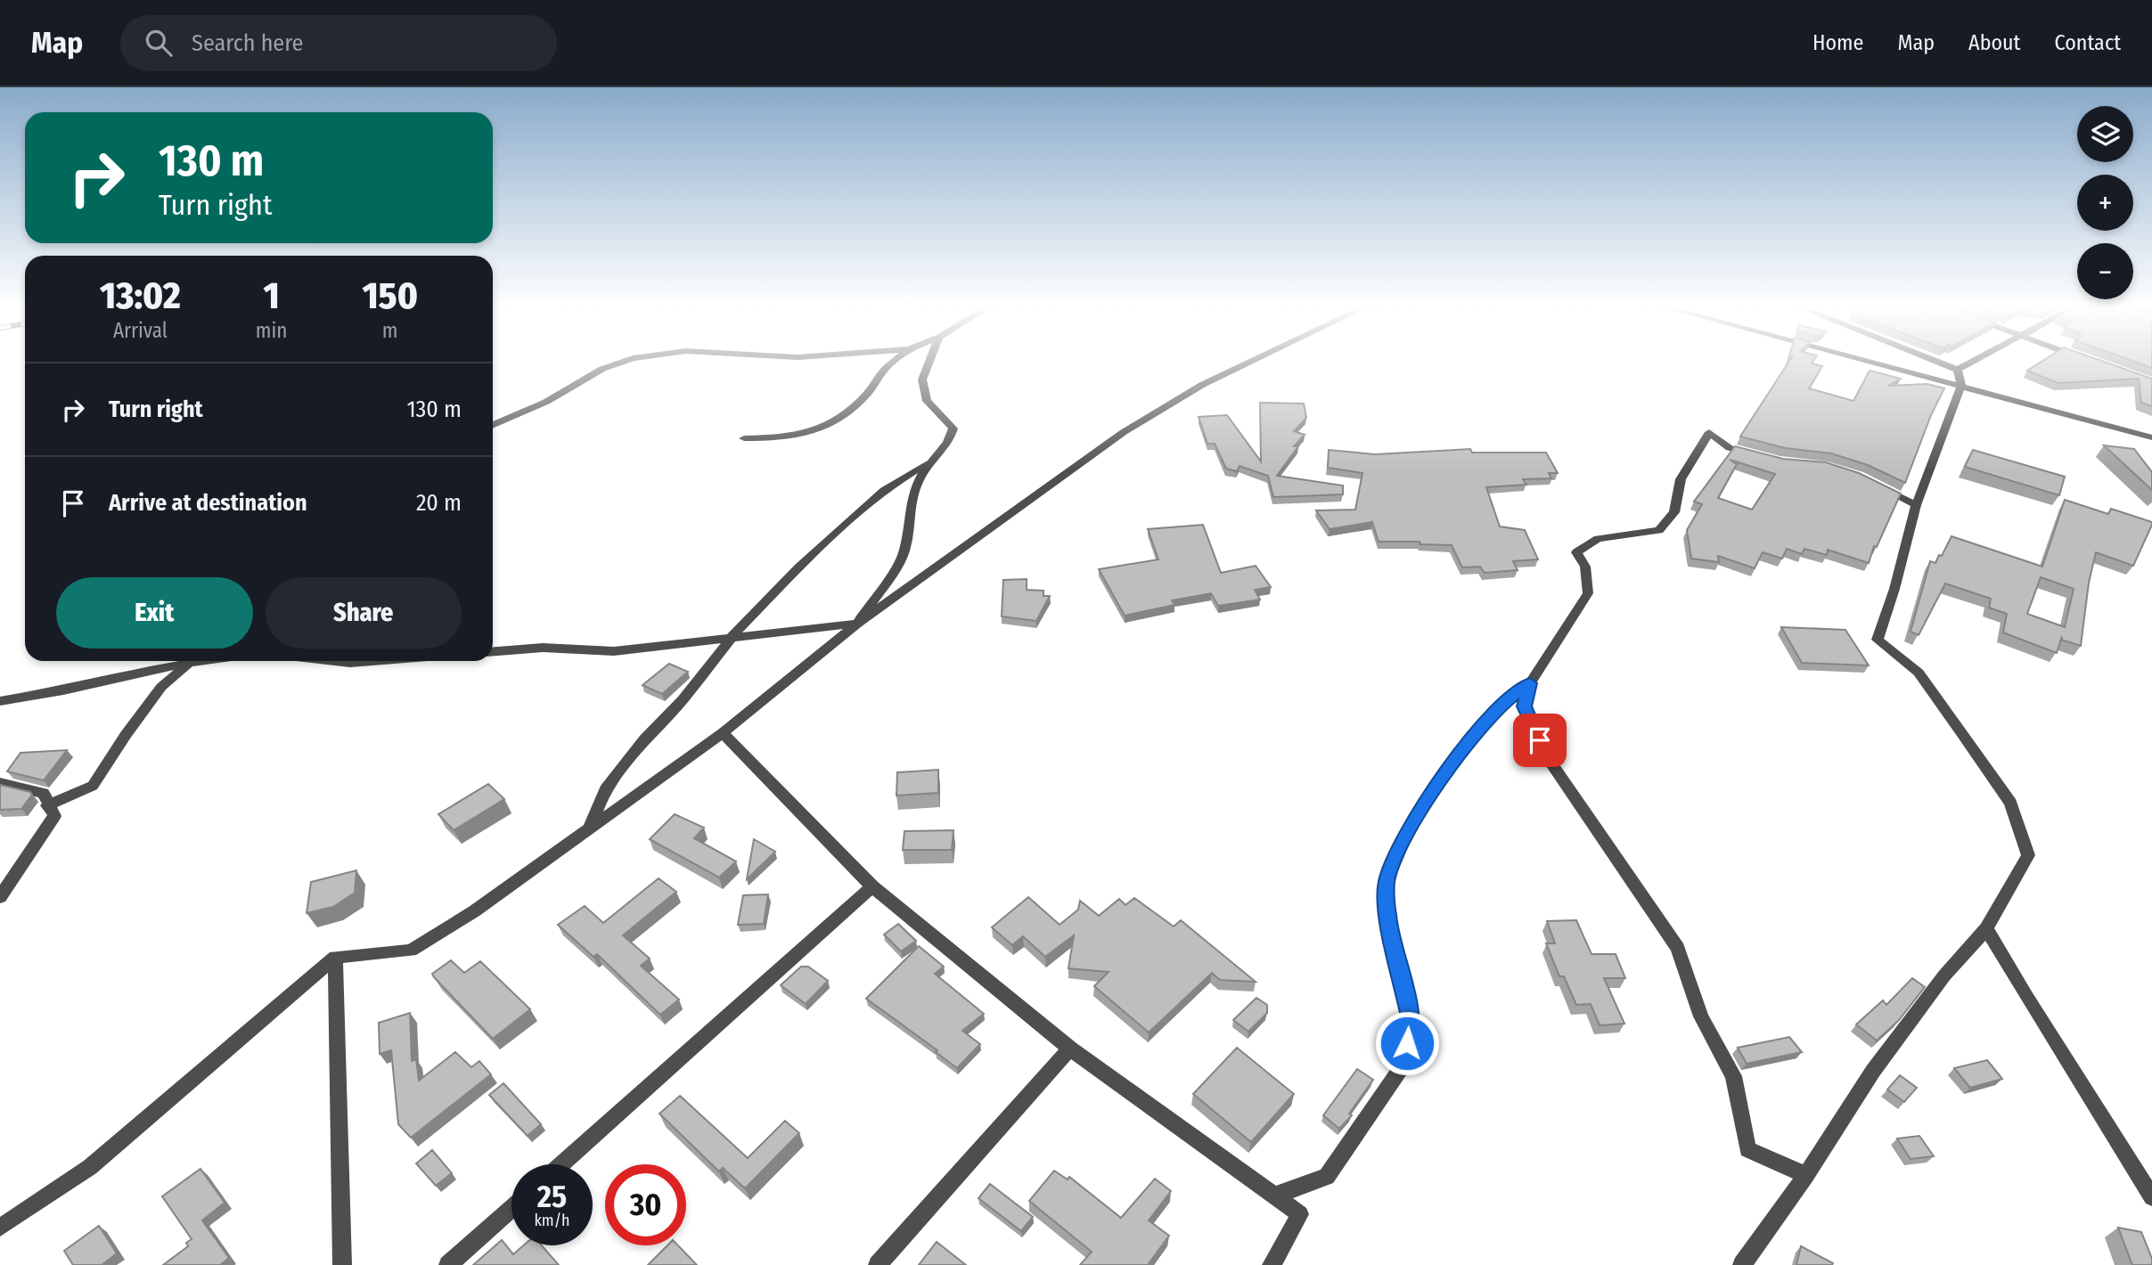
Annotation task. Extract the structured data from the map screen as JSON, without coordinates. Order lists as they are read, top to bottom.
{
  "page": {
    "header": "Map",
    "search": "Search here",
    "nav": [
      "Home",
      "Map",
      "About",
      "Contact"
    ],
    "map_buttons": ["+", "−"],
    "turn": ["130 m", "Turn right"],
    "eta": [
      "13:02",
      "Arrival",
      "1",
      "min",
      "150",
      "m"
    ],
    "list": [
      {
        "name": "Turn right",
        "value": "130 m"
      },
      {
        "name": "Arrive at destination",
        "value": "20 m"
      }
    ],
    "buttons": ["Exit", "Share"],
    "speed": "25 km/h",
    "limit": "30"
  }
}
